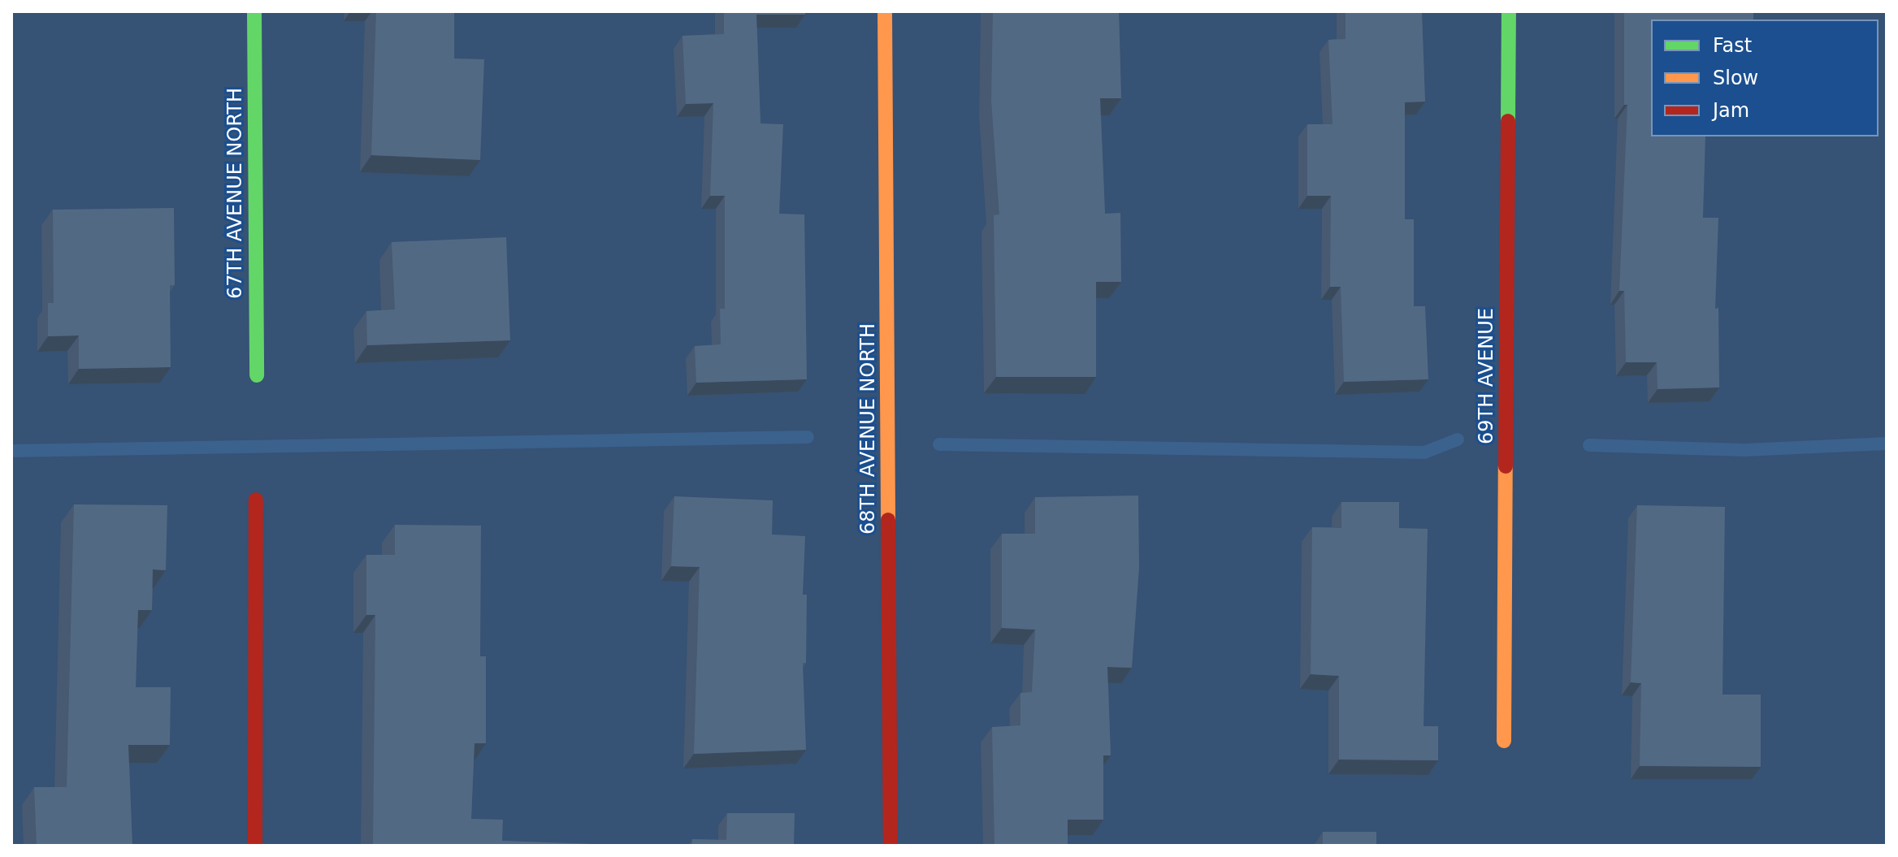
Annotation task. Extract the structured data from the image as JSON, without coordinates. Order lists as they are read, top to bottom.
{
  "streets": {
    "street": ["67TH AVENUE NORTH", "69TH AVENUE", "68TH AVENUE NORTH"]
  },
  "legend": ["Fast", "Slow", "Jam"]
}
